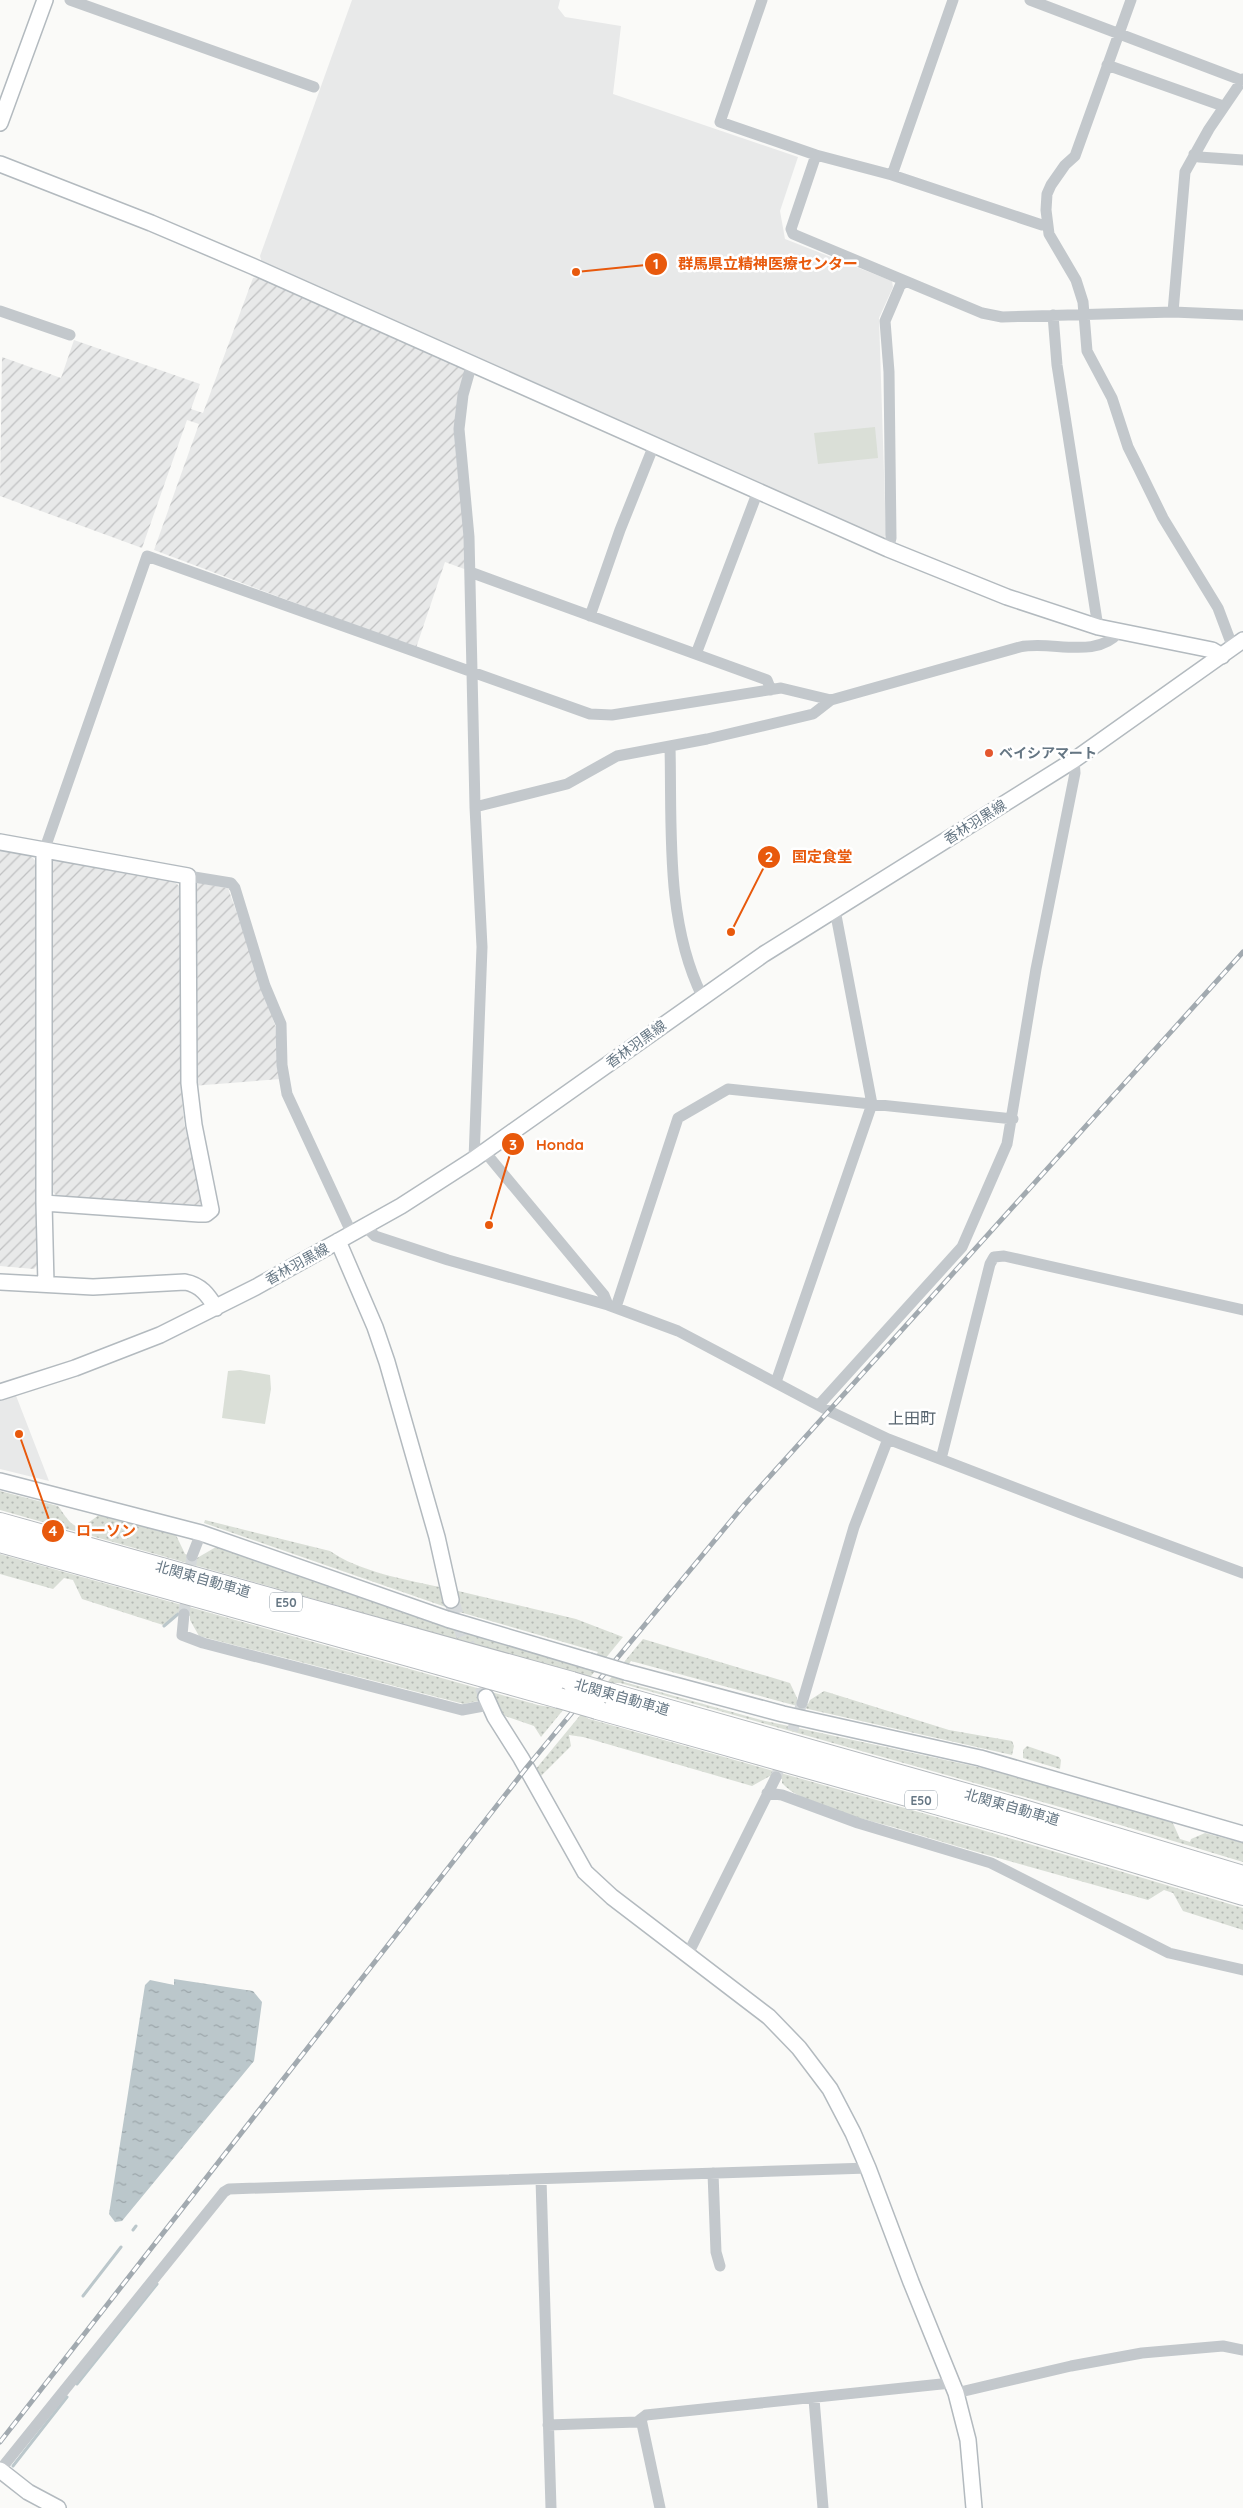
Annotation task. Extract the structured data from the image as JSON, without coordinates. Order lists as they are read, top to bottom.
{
  "streets": {
    "highway": ["北関東自動車道", "E50"],
    "street": ["香林羽黒線"]
  },
  "districts": ["上田町"],
  "places": [
    "群馬県立精神医療センター",
    "ベイシアマート",
    "国定食堂",
    "Honda",
    "ローソン"
  ]
}
